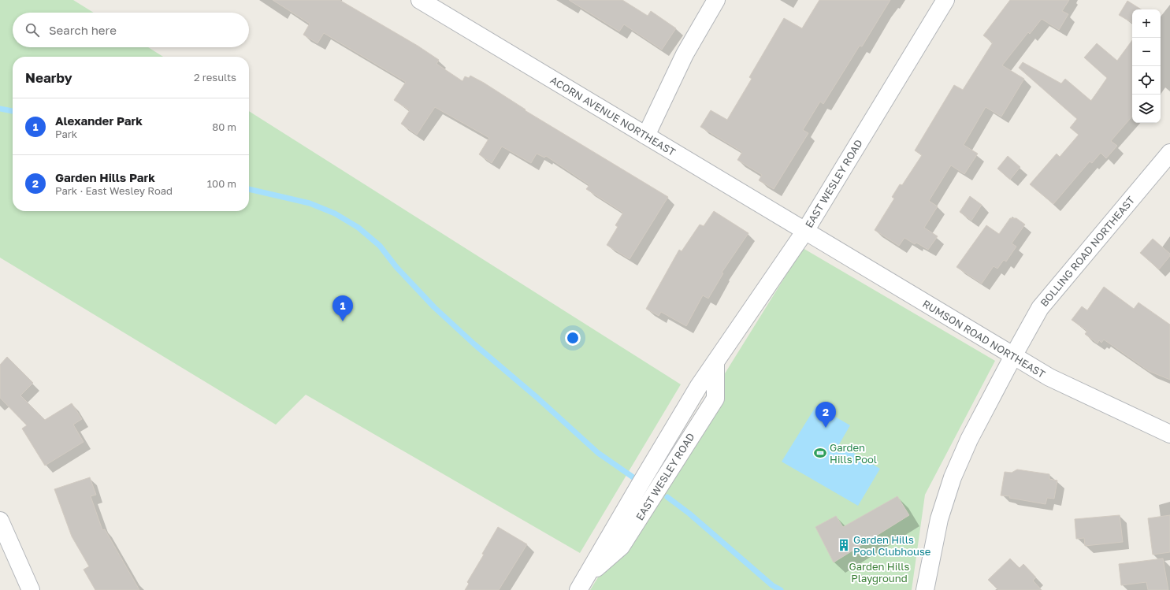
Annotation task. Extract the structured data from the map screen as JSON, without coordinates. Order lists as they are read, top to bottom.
{
  "streets": {
    "street": [
      "ACORN AVENUE NORTHEAST",
      "EAST WESLEY ROAD",
      "BOLLING ROAD NORTHEAST",
      "RUMSON ROAD NORTHEAST"
    ]
  },
  "crossings": [
    ["ACORN AVENUE NORTHEAST", "EAST WESLEY ROAD"],
    ["ACORN AVENUE NORTHEAST", "RUMSON ROAD NORTHEAST"],
    ["EAST WESLEY ROAD", "RUMSON ROAD NORTHEAST"],
    ["BOLLING ROAD NORTHEAST", "RUMSON ROAD NORTHEAST"]
  ],
  "parks": ["Garden Hills Playground"],
  "places": {
    "sports": ["Garden Hills Pool"],
    "building": ["Garden Hills Pool Clubhouse"]
  },
  "page": {
    "map_buttons": ["+", "−"],
    "search": "Search here",
    "heading": ["Nearby", "2 results"],
    "list": [
      {
        "mark": "1",
        "name": "Alexander Park",
        "note": "Park",
        "value": "80 m"
      },
      {
        "mark": "2",
        "name": "Garden Hills Park",
        "note": "Park · East Wesley Road",
        "value": "100 m"
      }
    ],
    "pins": ["1", "2"]
  }
}
